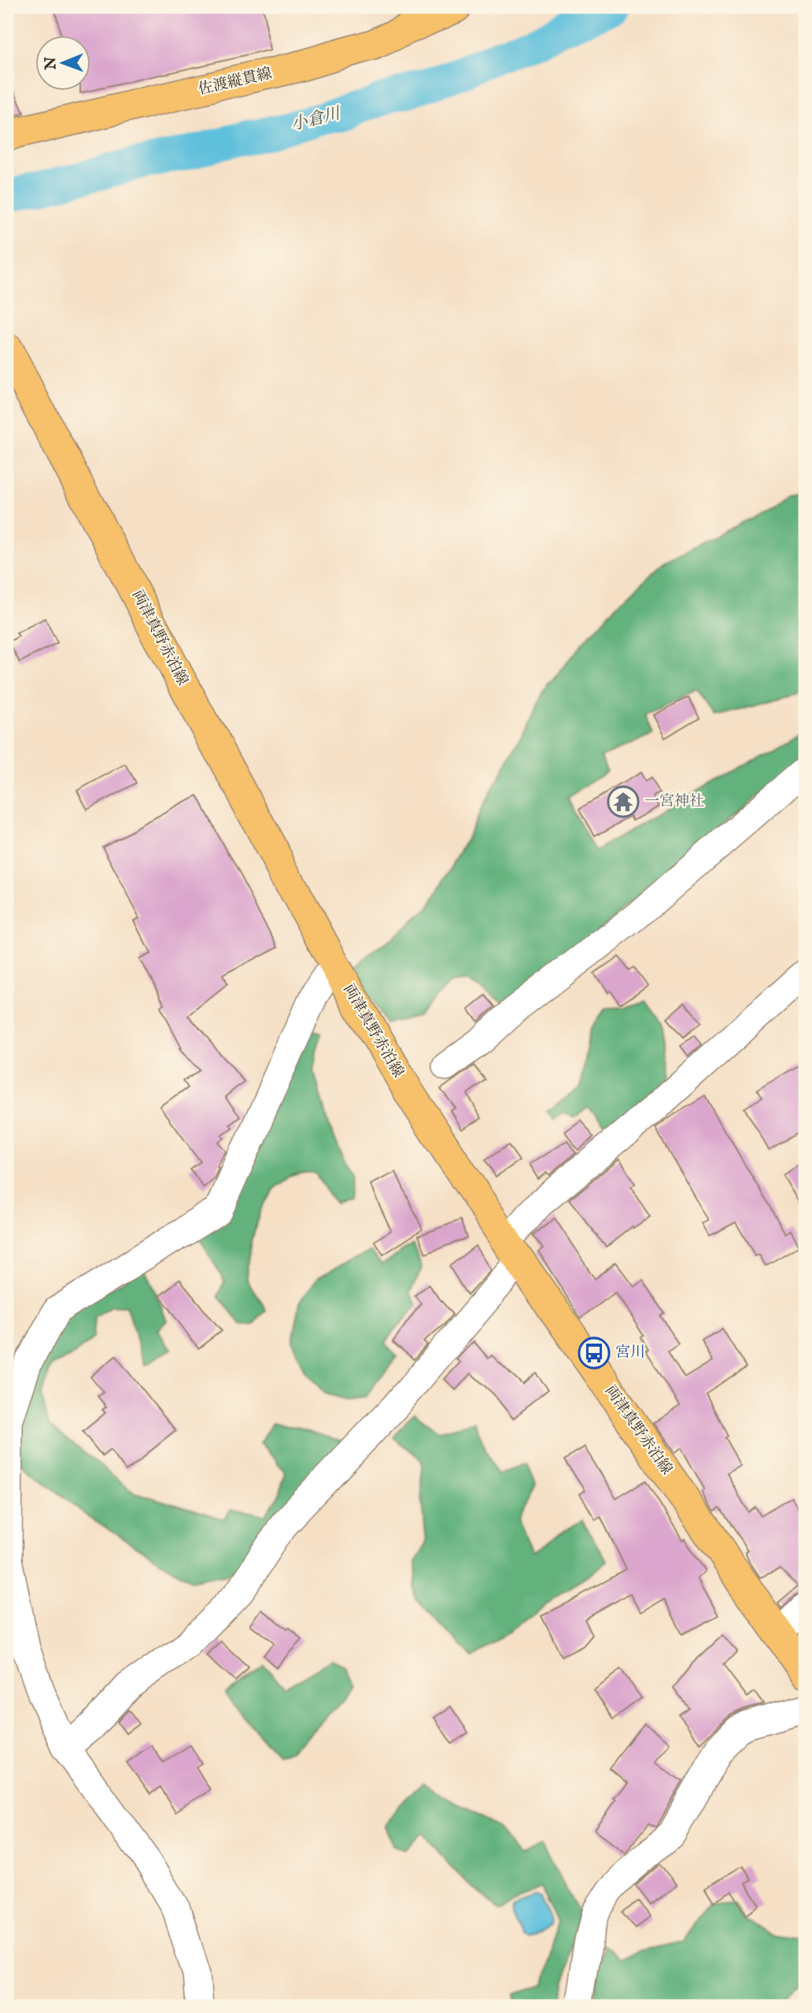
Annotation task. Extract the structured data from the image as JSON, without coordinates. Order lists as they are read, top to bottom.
{
  "streets": {
    "main road": ["佐渡縦貫線", "両津真野赤泊線"]
  },
  "water": ["小倉川"],
  "places": {
    "temple": ["一宮神社"],
    "bus stop": ["宮川"]
  },
  "north": "left"
}
